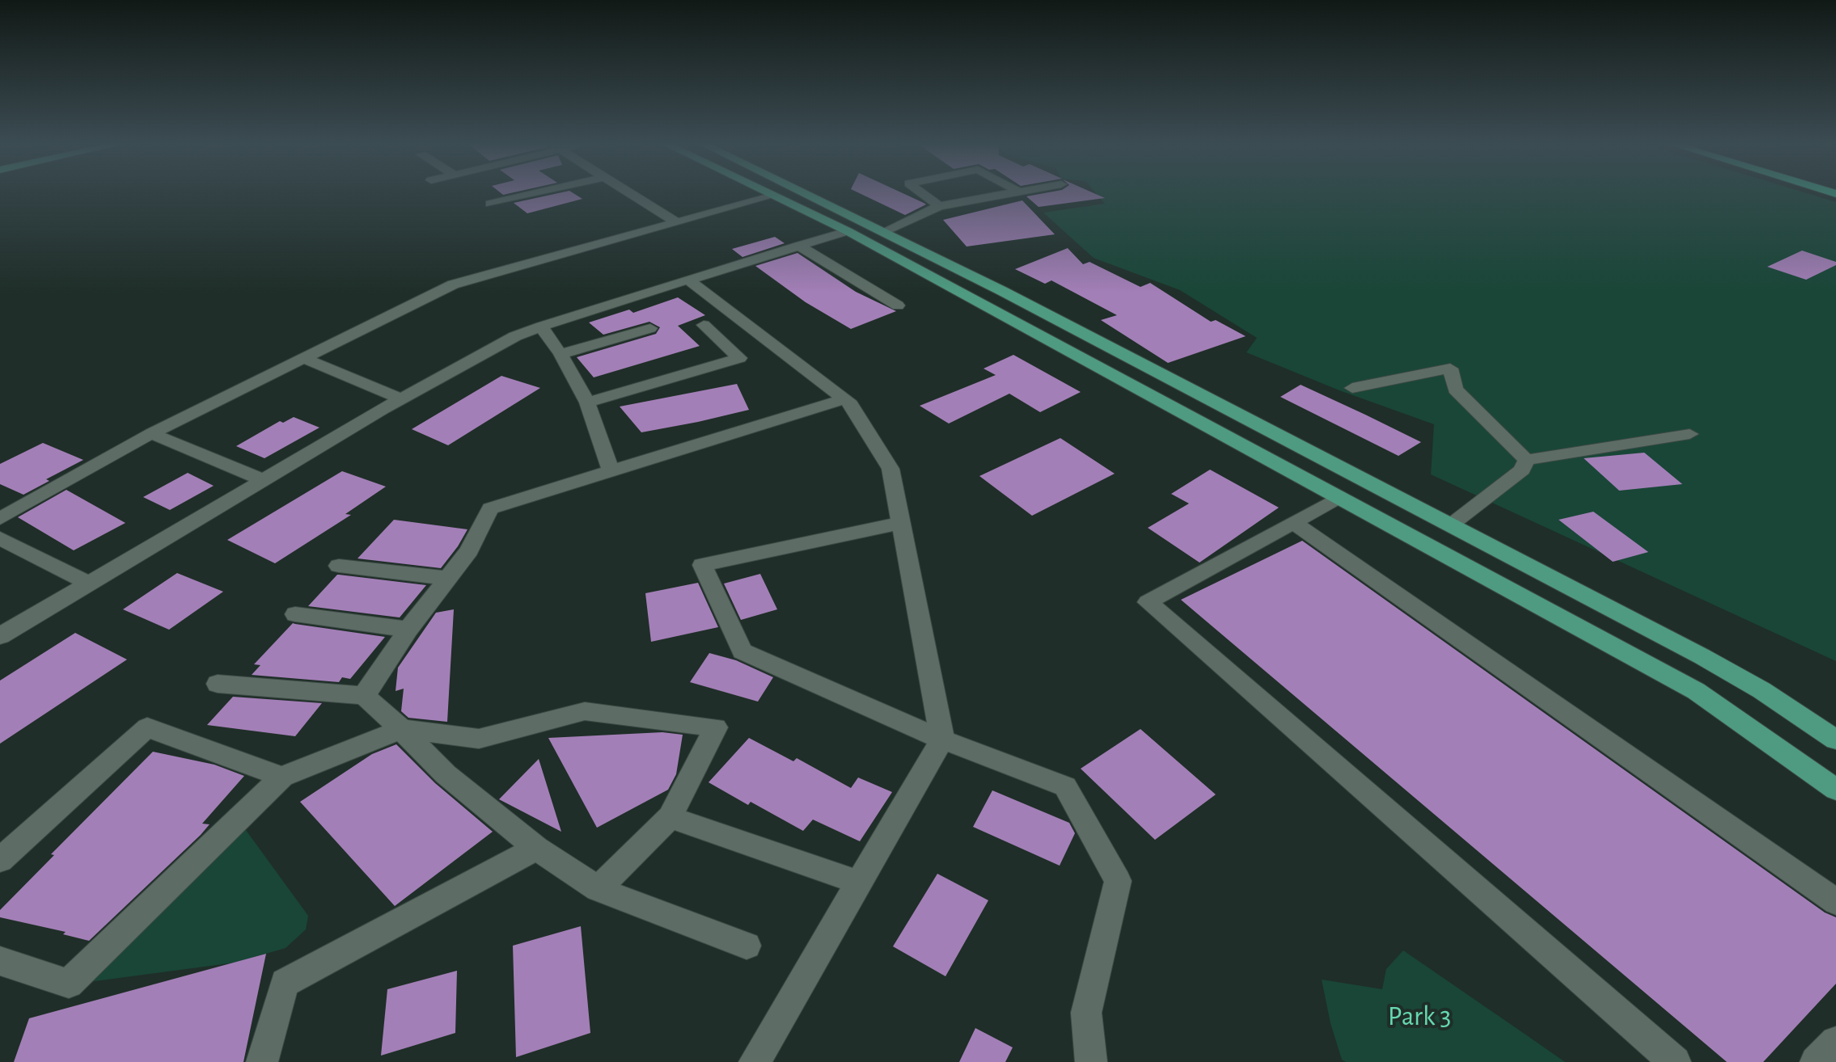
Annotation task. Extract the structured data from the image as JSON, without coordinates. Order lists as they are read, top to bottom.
{
  "parks": ["Park 3"]
}
